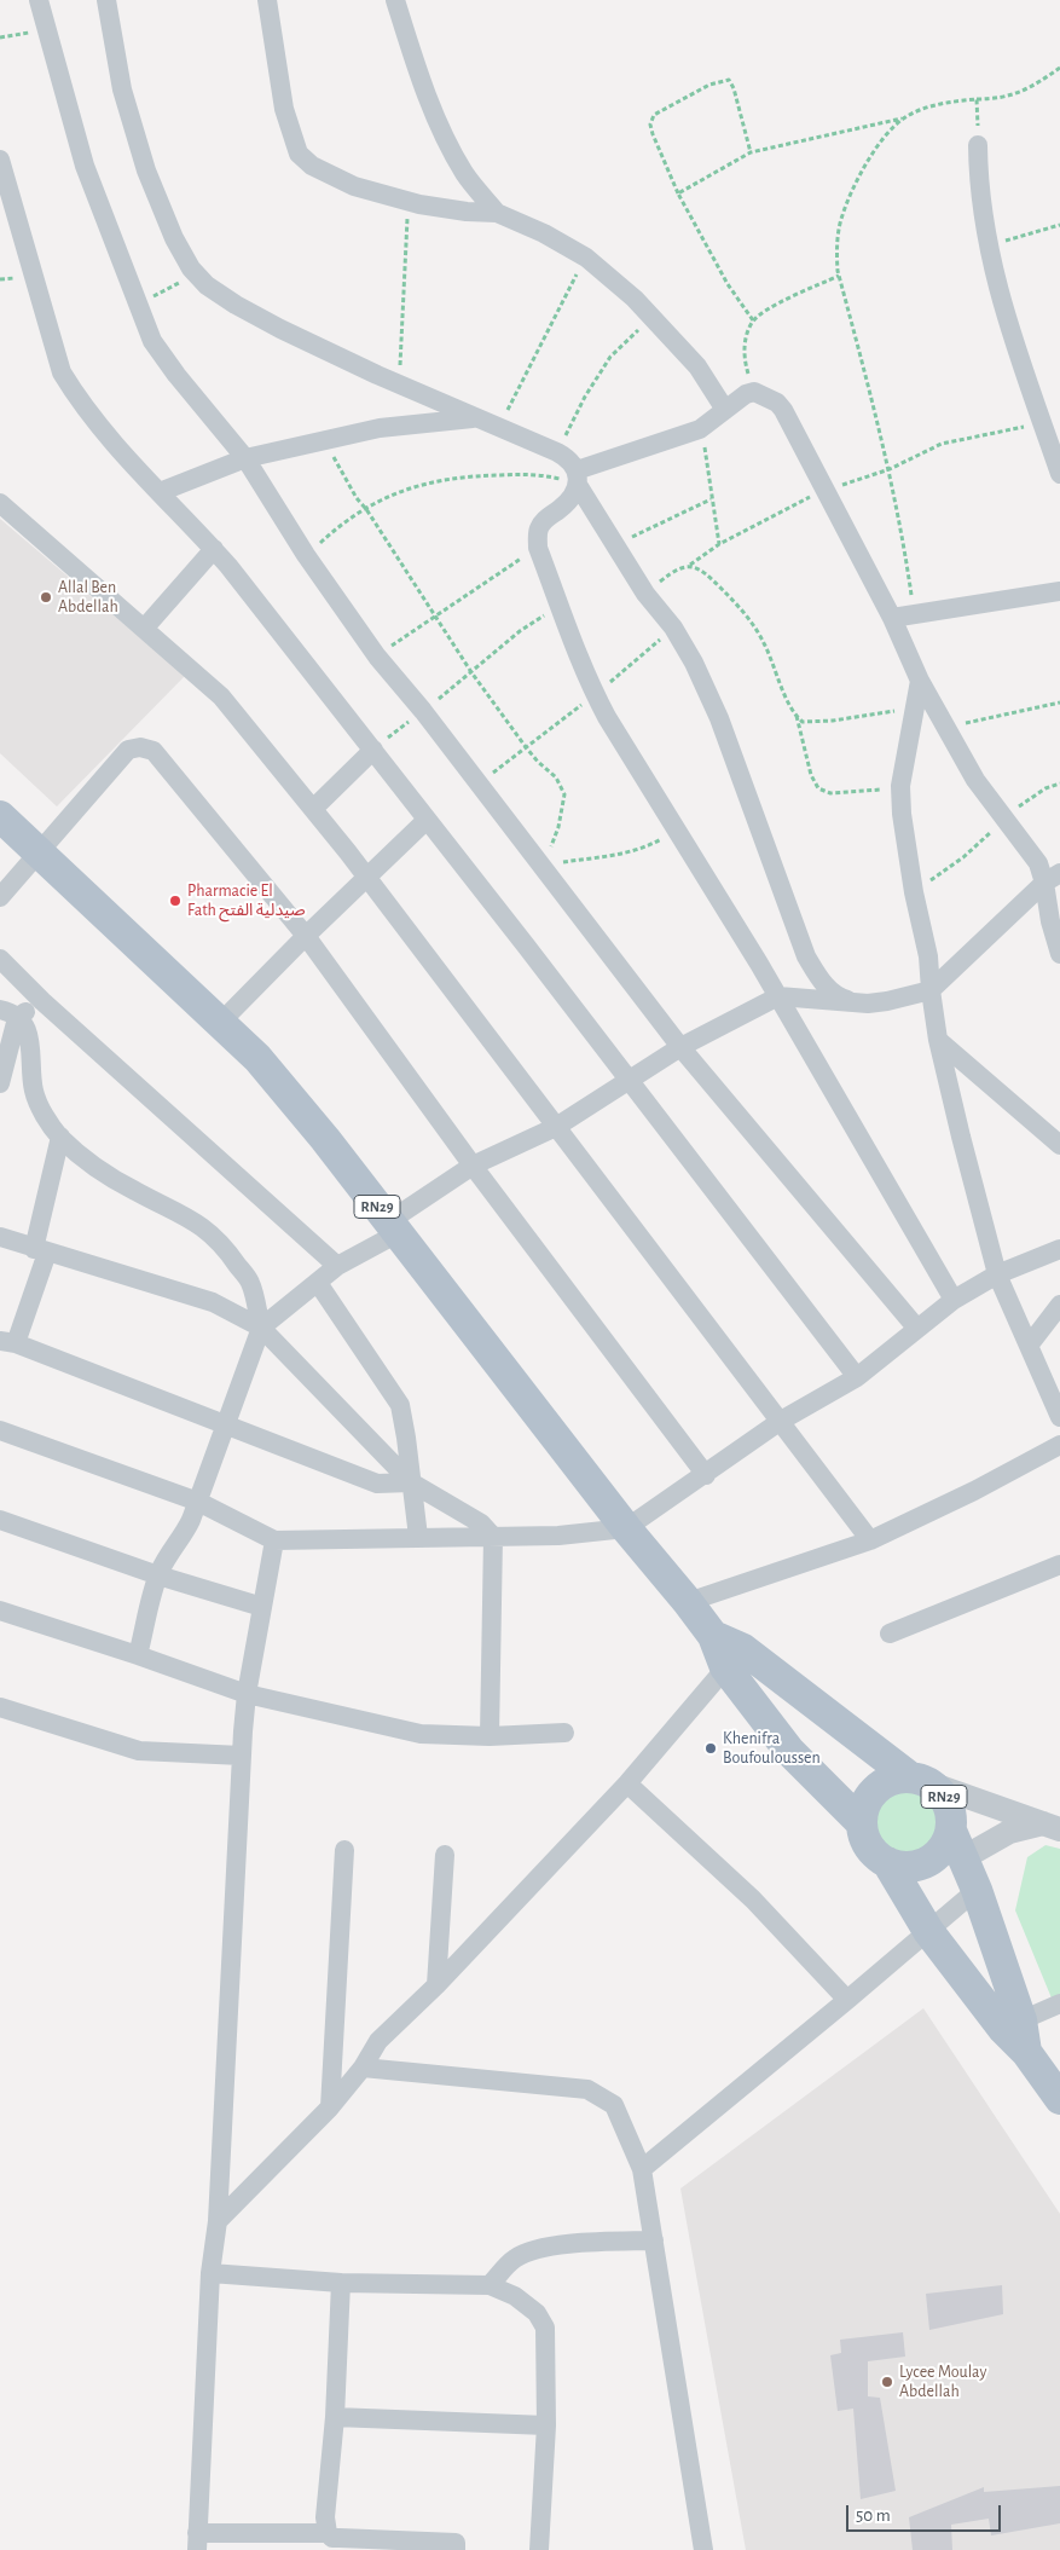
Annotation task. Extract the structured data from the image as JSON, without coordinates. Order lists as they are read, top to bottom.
{
  "streets": {
    "main road": ["RN29"]
  },
  "places": [
    "Allal Ben Abdellah",
    "Pharmacie El Fath صيدلية الفتح",
    "Khenifra Boufouloussen",
    "Lycee Moulay Abdellah"
  ],
  "scale_bar": "50 m"
}
